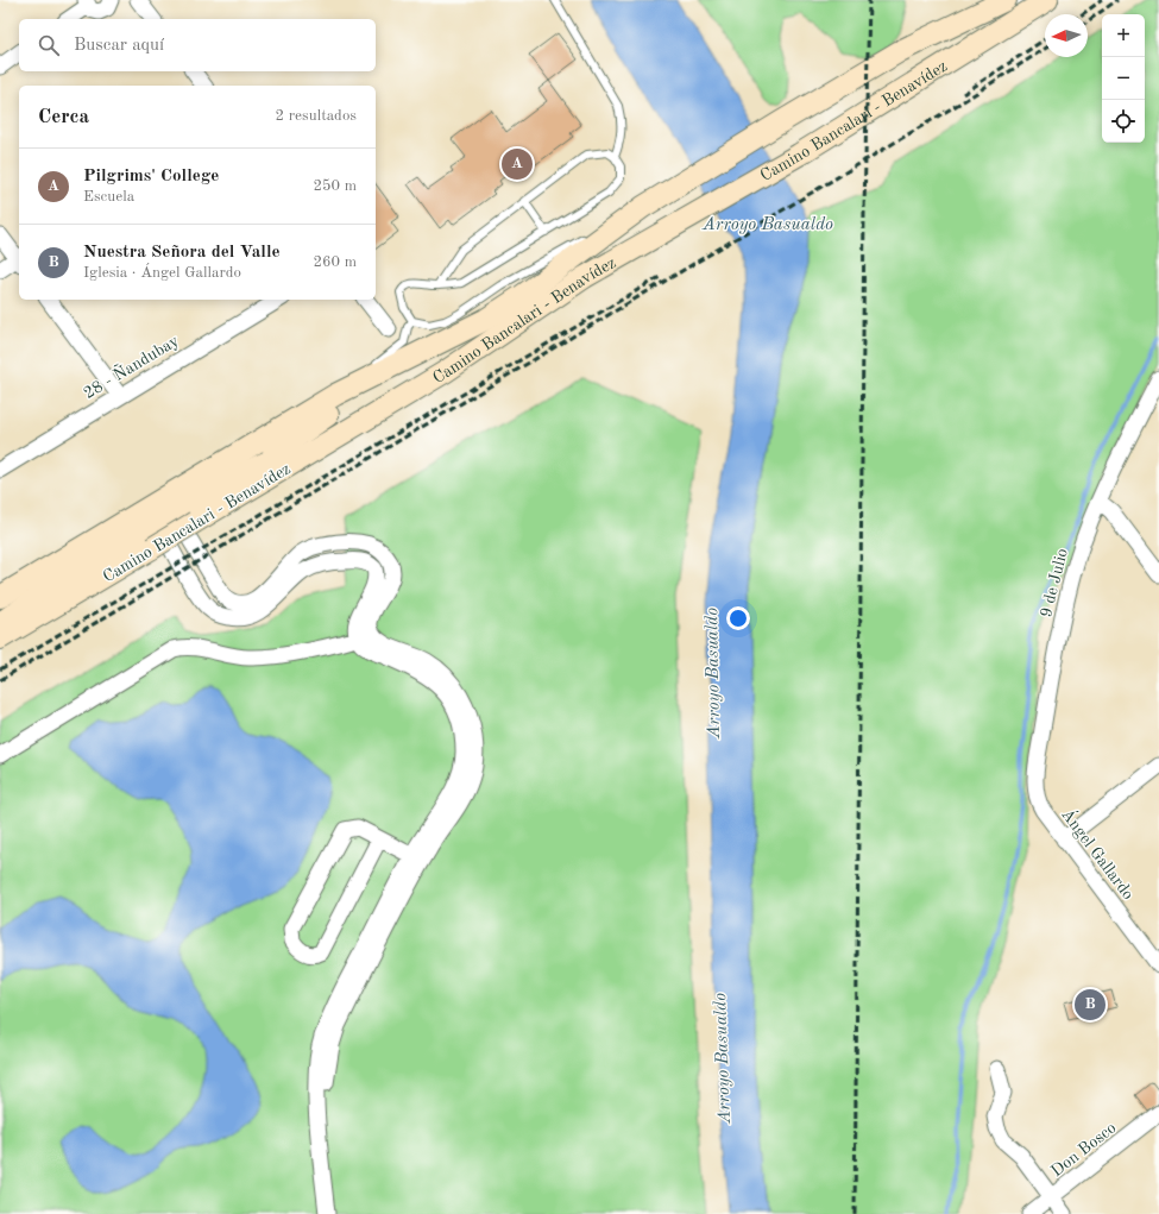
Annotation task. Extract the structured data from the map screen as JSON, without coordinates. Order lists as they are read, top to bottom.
{
  "streets": {
    "main road": ["Camino Bancalari - Benavídez"],
    "street": [
      "28 - Ñandubay",
      "9 de Julio",
      "Ángel Gallardo",
      "Don Bosco"
    ]
  },
  "crossings": [
    ["9 de Julio", "Ángel Gallardo"]
  ],
  "water": ["Arroyo Basualdo"],
  "north": "left",
  "page": {
    "map_buttons": ["+", "−"],
    "search": "Buscar aquí",
    "heading": ["Cerca", "2 resultados"],
    "pins": ["A", "B"],
    "list": [
      {
        "mark": "A",
        "name": "Pilgrims' College",
        "note": "Escuela",
        "value": "250 m"
      },
      {
        "mark": "B",
        "name": "Nuestra Señora del Valle",
        "note": "Iglesia · Ángel Gallardo",
        "value": "260 m"
      }
    ]
  }
}
